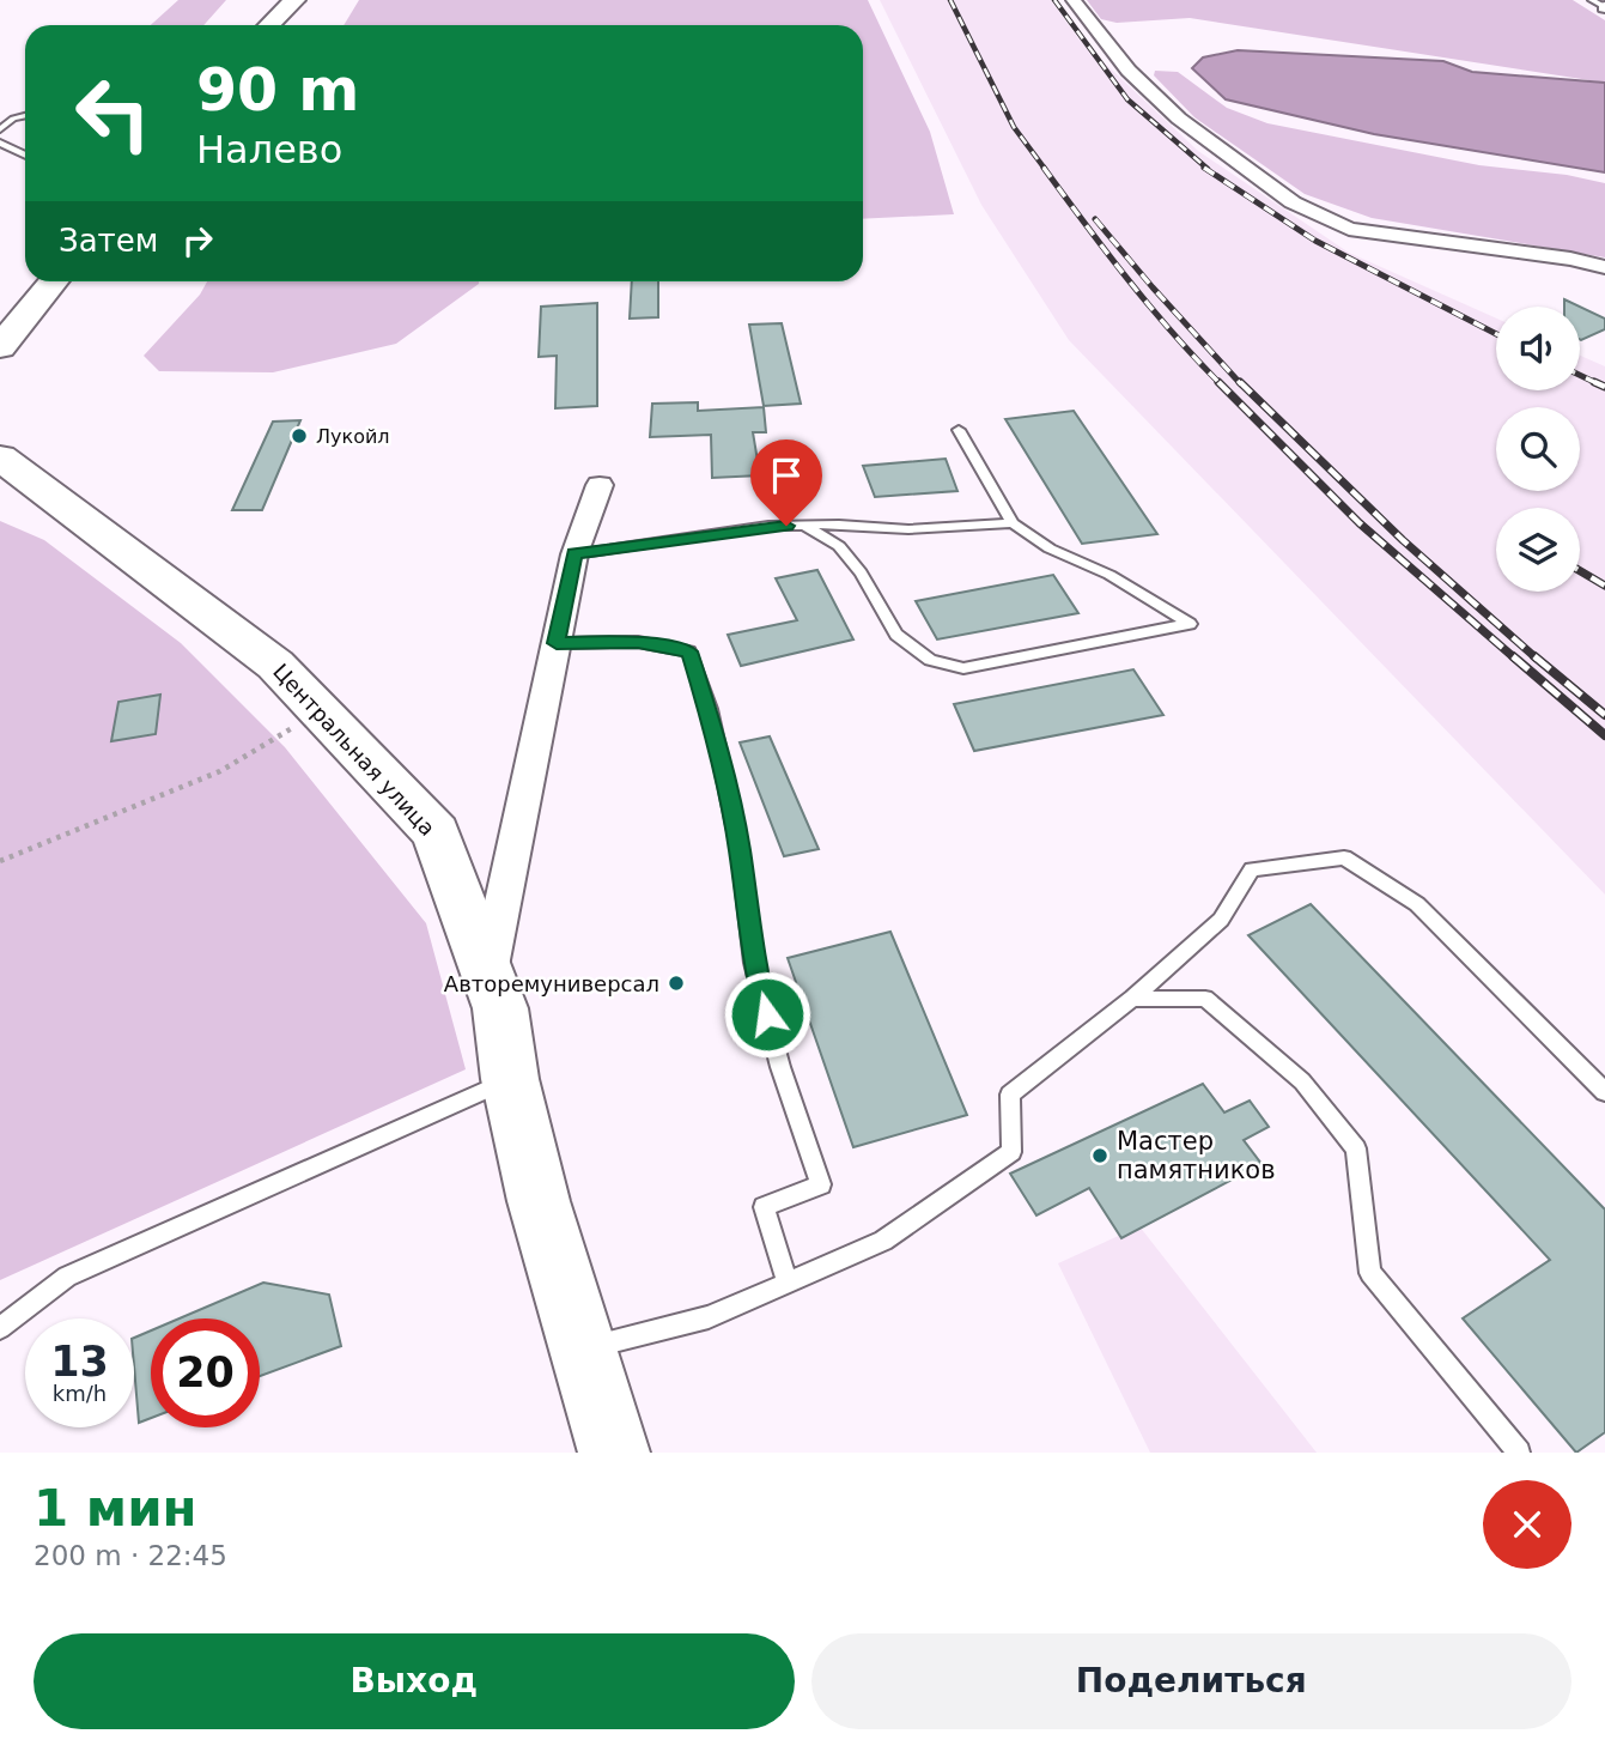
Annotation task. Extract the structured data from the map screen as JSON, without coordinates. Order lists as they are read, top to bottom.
{
  "streets": {
    "main road": ["Центральная улица"]
  },
  "places": ["Лукойл", "Авторемуниверсал", "Мастер памятников"],
  "page": {
    "turn": ["90 m", "Налево"],
    "then": "Затем",
    "speed": "13 km/h",
    "limit": "20",
    "heading": ["1 мин", "200 m · 22:45"],
    "buttons": ["Выход", "Поделиться"]
  }
}
